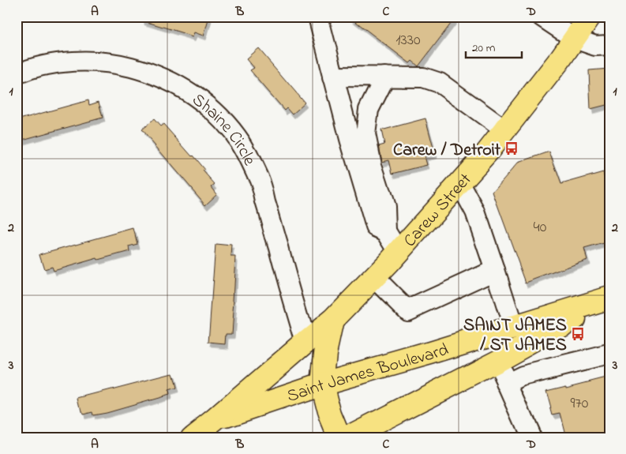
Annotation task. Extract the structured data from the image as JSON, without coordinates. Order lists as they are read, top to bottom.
{
  "streets": {
    "main road": ["Carew Street", "Saint James Boulevard"],
    "street": ["Shaine Circle"]
  },
  "crossings": [
    ["Shaine Circle", "Carew Street"],
    ["Carew Street", "Saint James Boulevard"]
  ],
  "places": {
    "bus stop": ["Carew / Detroit", "SAINT JAMES / ST JAMES"]
  },
  "house_numbers": ["1330", "40", "970"],
  "scale_bar": "20 m",
  "grid": {
    "columns": [
      "A",
      "B",
      "C",
      "D"
    ],
    "rows": ["1", "2", "3"]
  }
}
